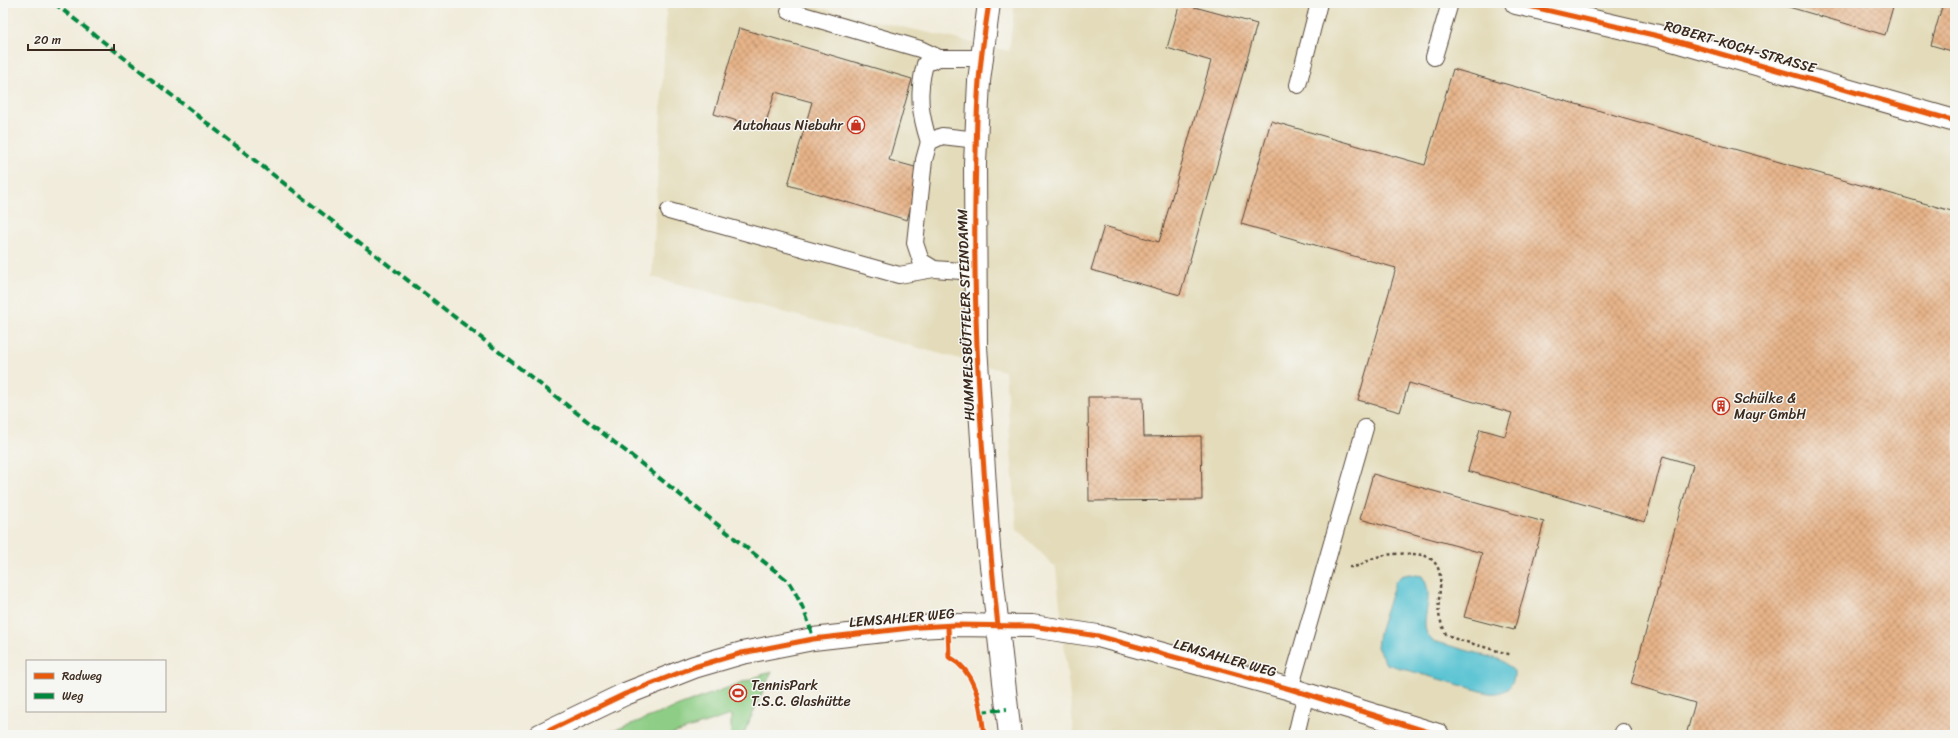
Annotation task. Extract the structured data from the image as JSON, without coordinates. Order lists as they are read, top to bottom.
{
  "streets": {
    "street": ["ROBERT-KOCH-STRASSE", "HUMMELSBÜTTELER STEINDAMM", "LEMSAHLER WEG"]
  },
  "crossings": [
    ["HUMMELSBÜTTELER STEINDAMM", "LEMSAHLER WEG"]
  ],
  "places": {
    "shop": ["Autohaus Niebuhr"],
    "building": ["Schülke & Mayr GmbH"],
    "sports": ["TennisPark T.S.C. Glashütte"]
  },
  "legend": ["Radweg", "Weg"],
  "scale_bar": "20 m"
}
